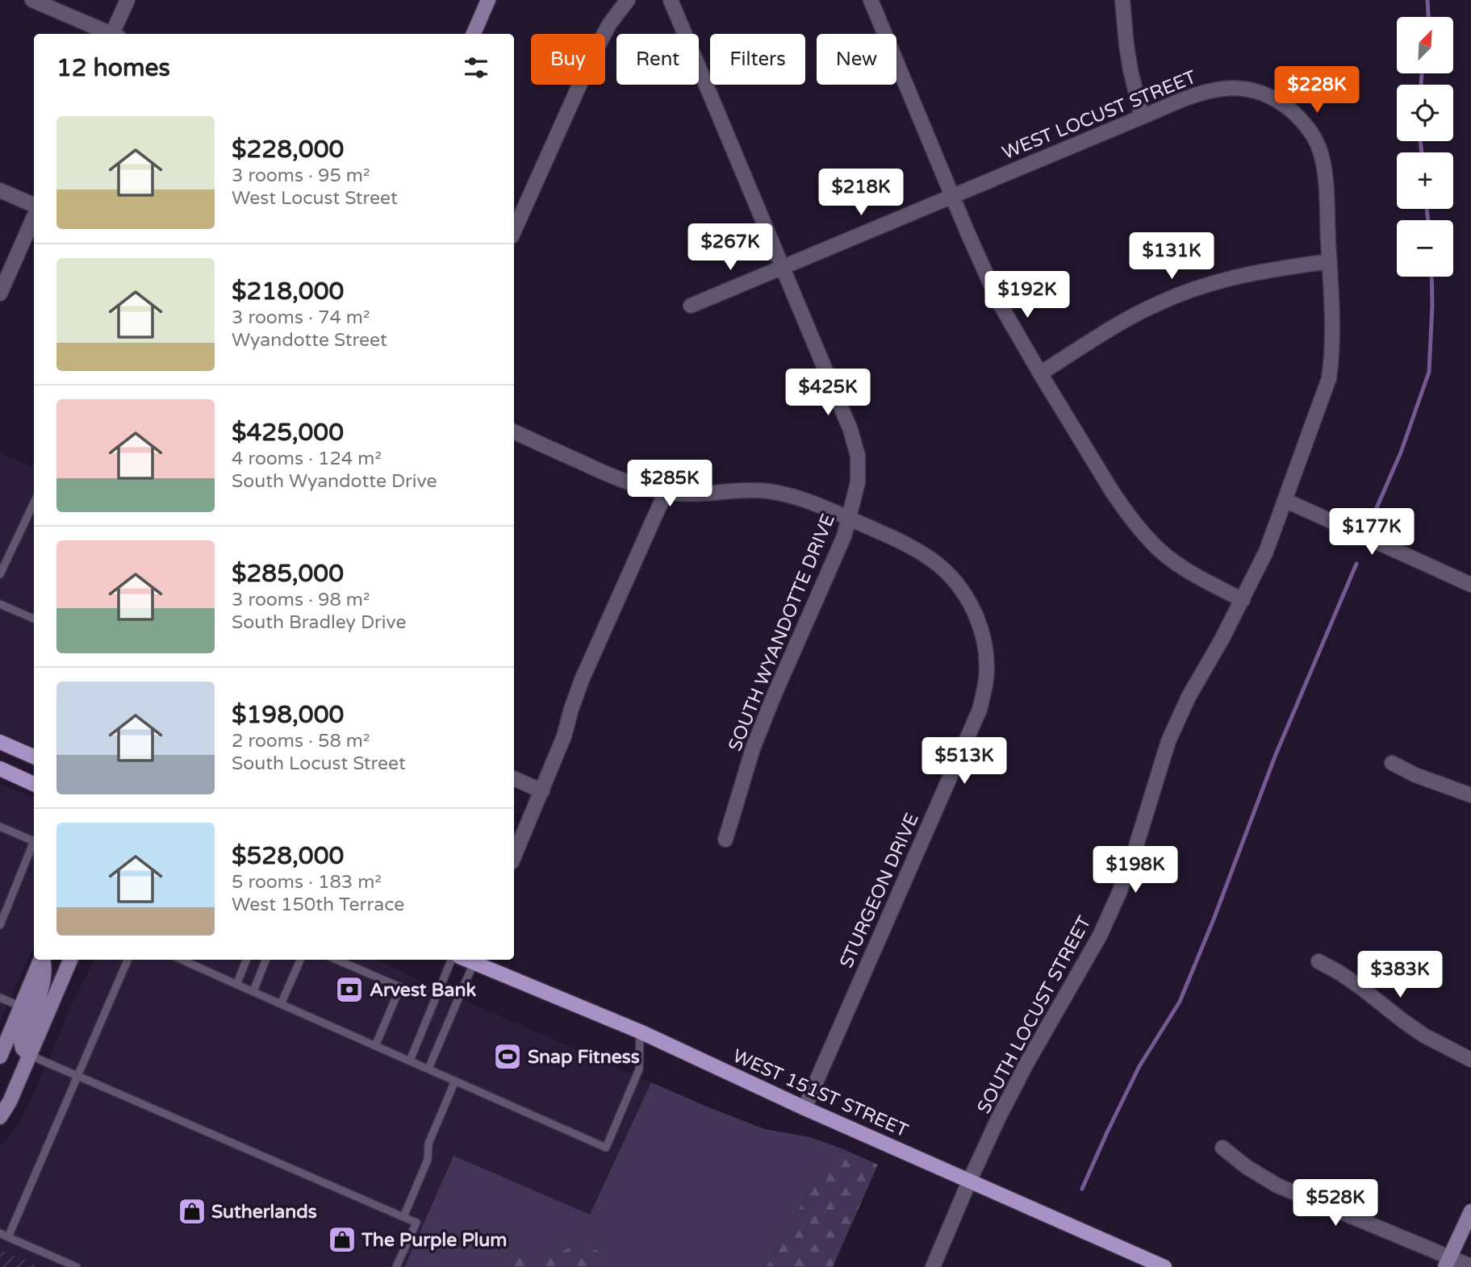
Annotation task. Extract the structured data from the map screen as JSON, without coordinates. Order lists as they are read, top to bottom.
{
  "streets": {
    "main road": ["WEST 151ST STREET"],
    "street": [
      "WEST LOCUST STREET",
      "SOUTH WYANDOTTE DRIVE",
      "STURGEON DRIVE",
      "SOUTH LOCUST STREET"
    ]
  },
  "crossings": [
    ["WEST LOCUST STREET", "SOUTH WYANDOTTE DRIVE"],
    ["WEST LOCUST STREET", "SOUTH LOCUST STREET"],
    ["SOUTH WYANDOTTE DRIVE", "STURGEON DRIVE"],
    ["STURGEON DRIVE", "WEST 151ST STREET"],
    ["SOUTH LOCUST STREET", "WEST 151ST STREET"]
  ],
  "places": {
    "bank": ["Arvest Bank"],
    "sports": ["Snap Fitness"],
    "shop": ["Sutherlands", "The Purple Plum"]
  },
  "north": "top right",
  "page": {
    "map_buttons": ["+", "−"],
    "chip": [
      "Buy",
      "Rent",
      "Filters",
      "New"
    ],
    "heading": "12 homes",
    "price": [
      "$228K",
      "$218K",
      "$267K",
      "$131K",
      "$192K",
      "$425K",
      "$285K",
      "$177K",
      "$513K",
      "$198K",
      "$383K",
      "$528K"
    ],
    "list": [
      {
        "name": "$228,000",
        "note": "3 rooms · 95 m² · West Locust Street"
      },
      {
        "name": "$218,000",
        "note": "3 rooms · 74 m² · Wyandotte Street"
      },
      {
        "name": "$425,000",
        "note": "4 rooms · 124 m² · South Wyandotte Drive"
      },
      {
        "name": "$285,000",
        "note": "3 rooms · 98 m² · South Bradley Drive"
      },
      {
        "name": "$198,000",
        "note": "2 rooms · 58 m² · South Locust Street"
      },
      {
        "name": "$528,000",
        "note": "5 rooms · 183 m² · West 150th Terrace"
      }
    ]
  }
}
